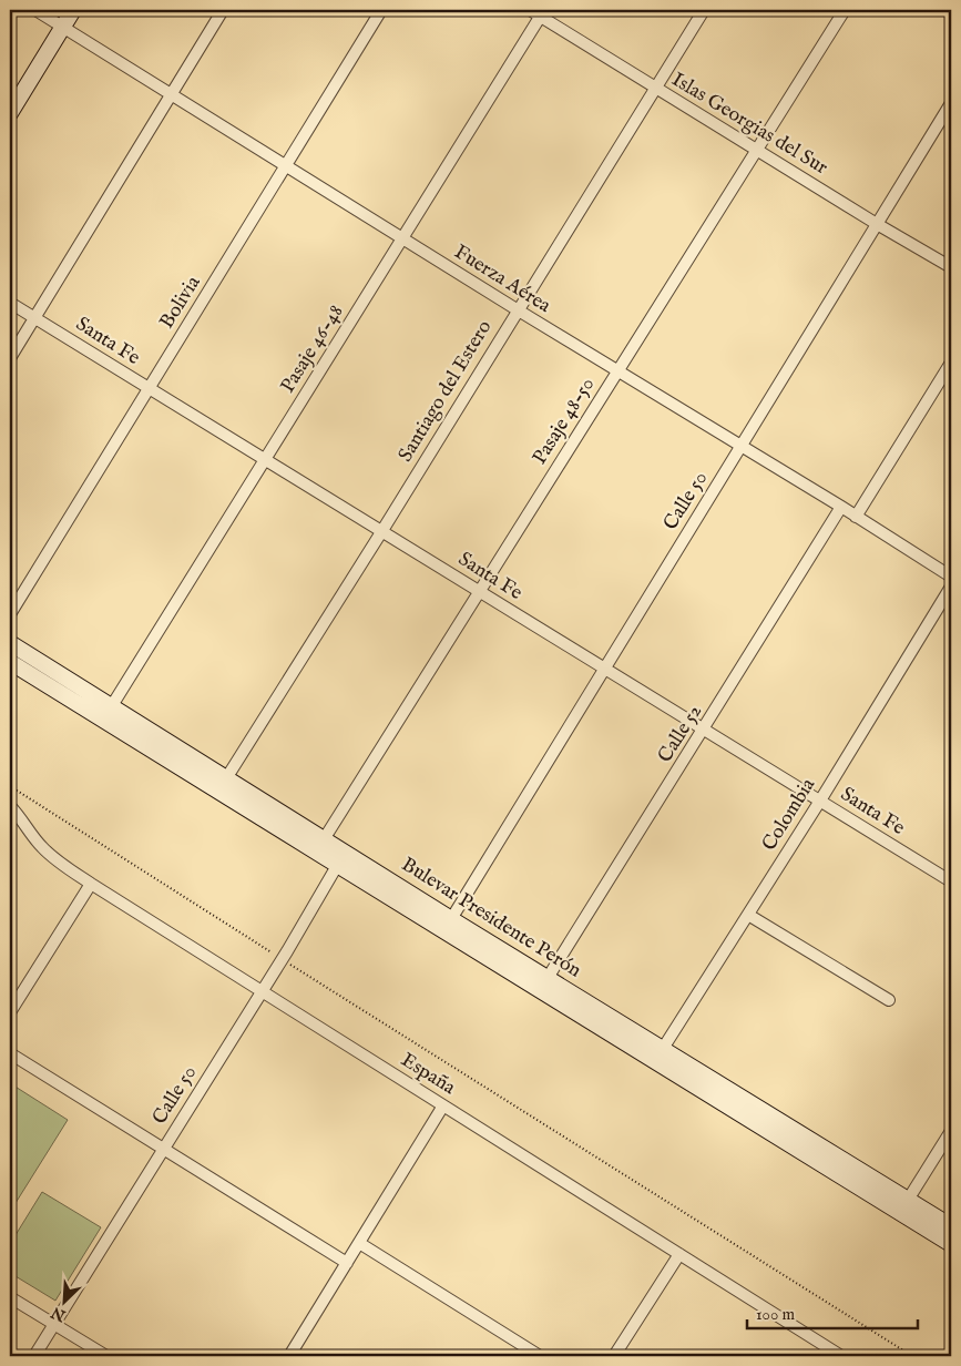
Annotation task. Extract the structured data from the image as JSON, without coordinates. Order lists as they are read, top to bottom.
{
  "streets": {
    "main road": ["Bulevar Presidente Perón"],
    "street": [
      "Islas Georgias del Sur",
      "Fuerza Aérea",
      "Bolivia",
      "Santa Fe",
      "Pasaje 46-48",
      "Santiago del Estero",
      "Pasaje 48-50",
      "Calle 50",
      "Calle 52",
      "Colombia",
      "España"
    ]
  },
  "crossings": [
    ["Islas Georgias del Sur", "Pasaje 46-48"],
    ["Islas Georgias del Sur", "Santiago del Estero"],
    ["Islas Georgias del Sur", "Pasaje 48-50"],
    ["Islas Georgias del Sur", "Calle 50"],
    ["Fuerza Aérea", "Bolivia"],
    ["Fuerza Aérea", "Pasaje 46-48"],
    ["Fuerza Aérea", "Santiago del Estero"],
    ["Fuerza Aérea", "Pasaje 48-50"],
    ["Fuerza Aérea", "Calle 50"],
    ["Fuerza Aérea", "Calle 52"],
    ["Bolivia", "Santa Fe"],
    ["Santa Fe", "Pasaje 46-48"],
    ["Santa Fe", "Santiago del Estero"],
    ["Santa Fe", "Pasaje 48-50"],
    ["Santa Fe", "Calle 50"],
    ["Santa Fe", "Calle 52"],
    ["Santa Fe", "Colombia"],
    ["Pasaje 46-48", "Bulevar Presidente Perón"],
    ["Santiago del Estero", "Bulevar Presidente Perón"],
    ["Pasaje 48-50", "Bulevar Presidente Perón"],
    ["Calle 50", "Bulevar Presidente Perón"],
    ["Calle 50", "España"],
    ["Calle 52", "Bulevar Presidente Perón"],
    ["Colombia", "Bulevar Presidente Perón"]
  ],
  "scale_bar": "100 m",
  "north": "bottom left"
}
